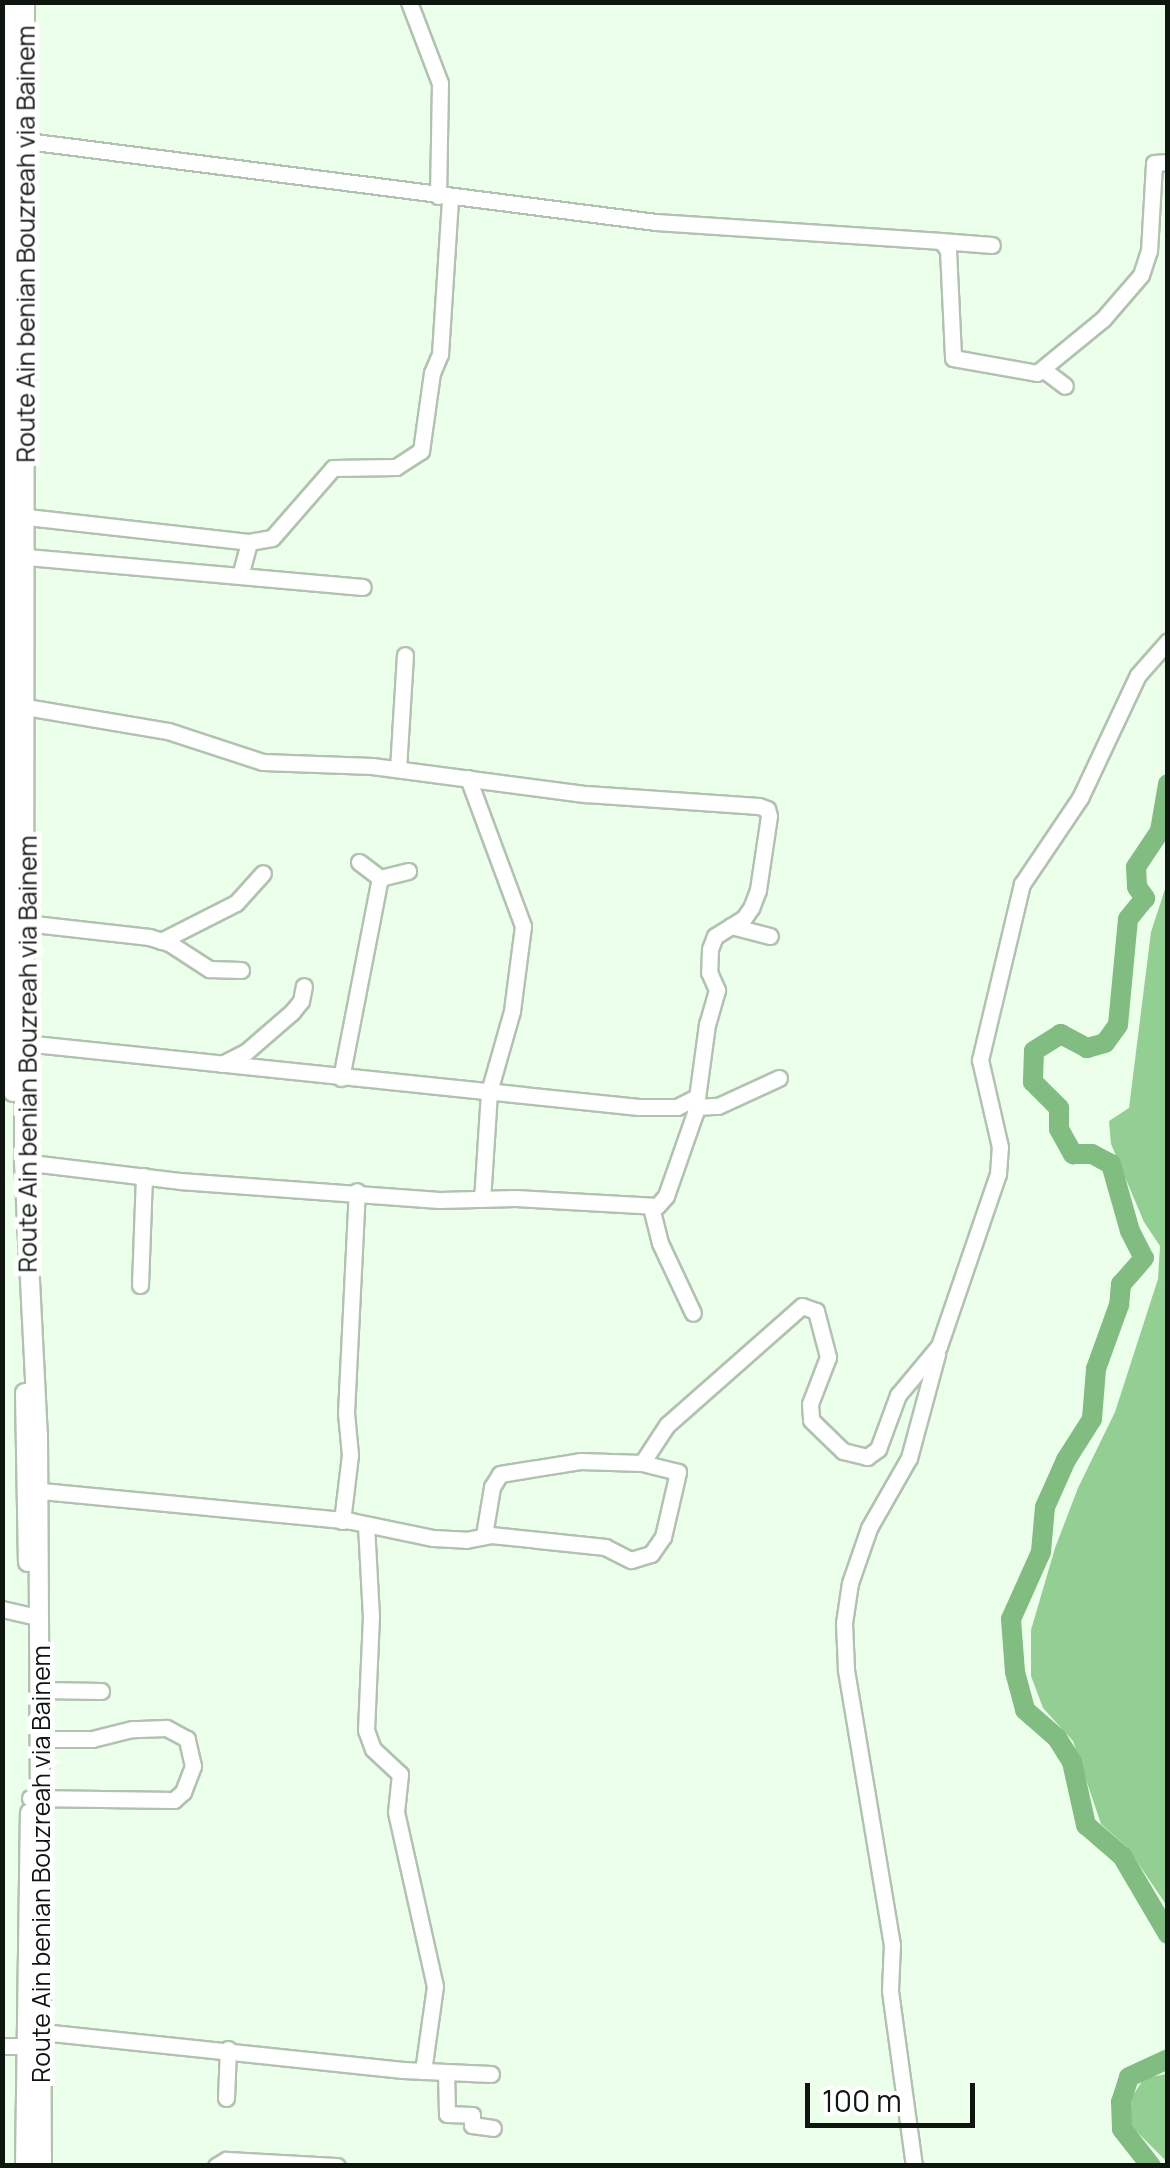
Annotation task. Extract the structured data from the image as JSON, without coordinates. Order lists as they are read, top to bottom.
{
  "streets": {
    "main road": ["Route Ain benian Bouzreah via Bainem"]
  },
  "scale_bar": "100 m"
}
